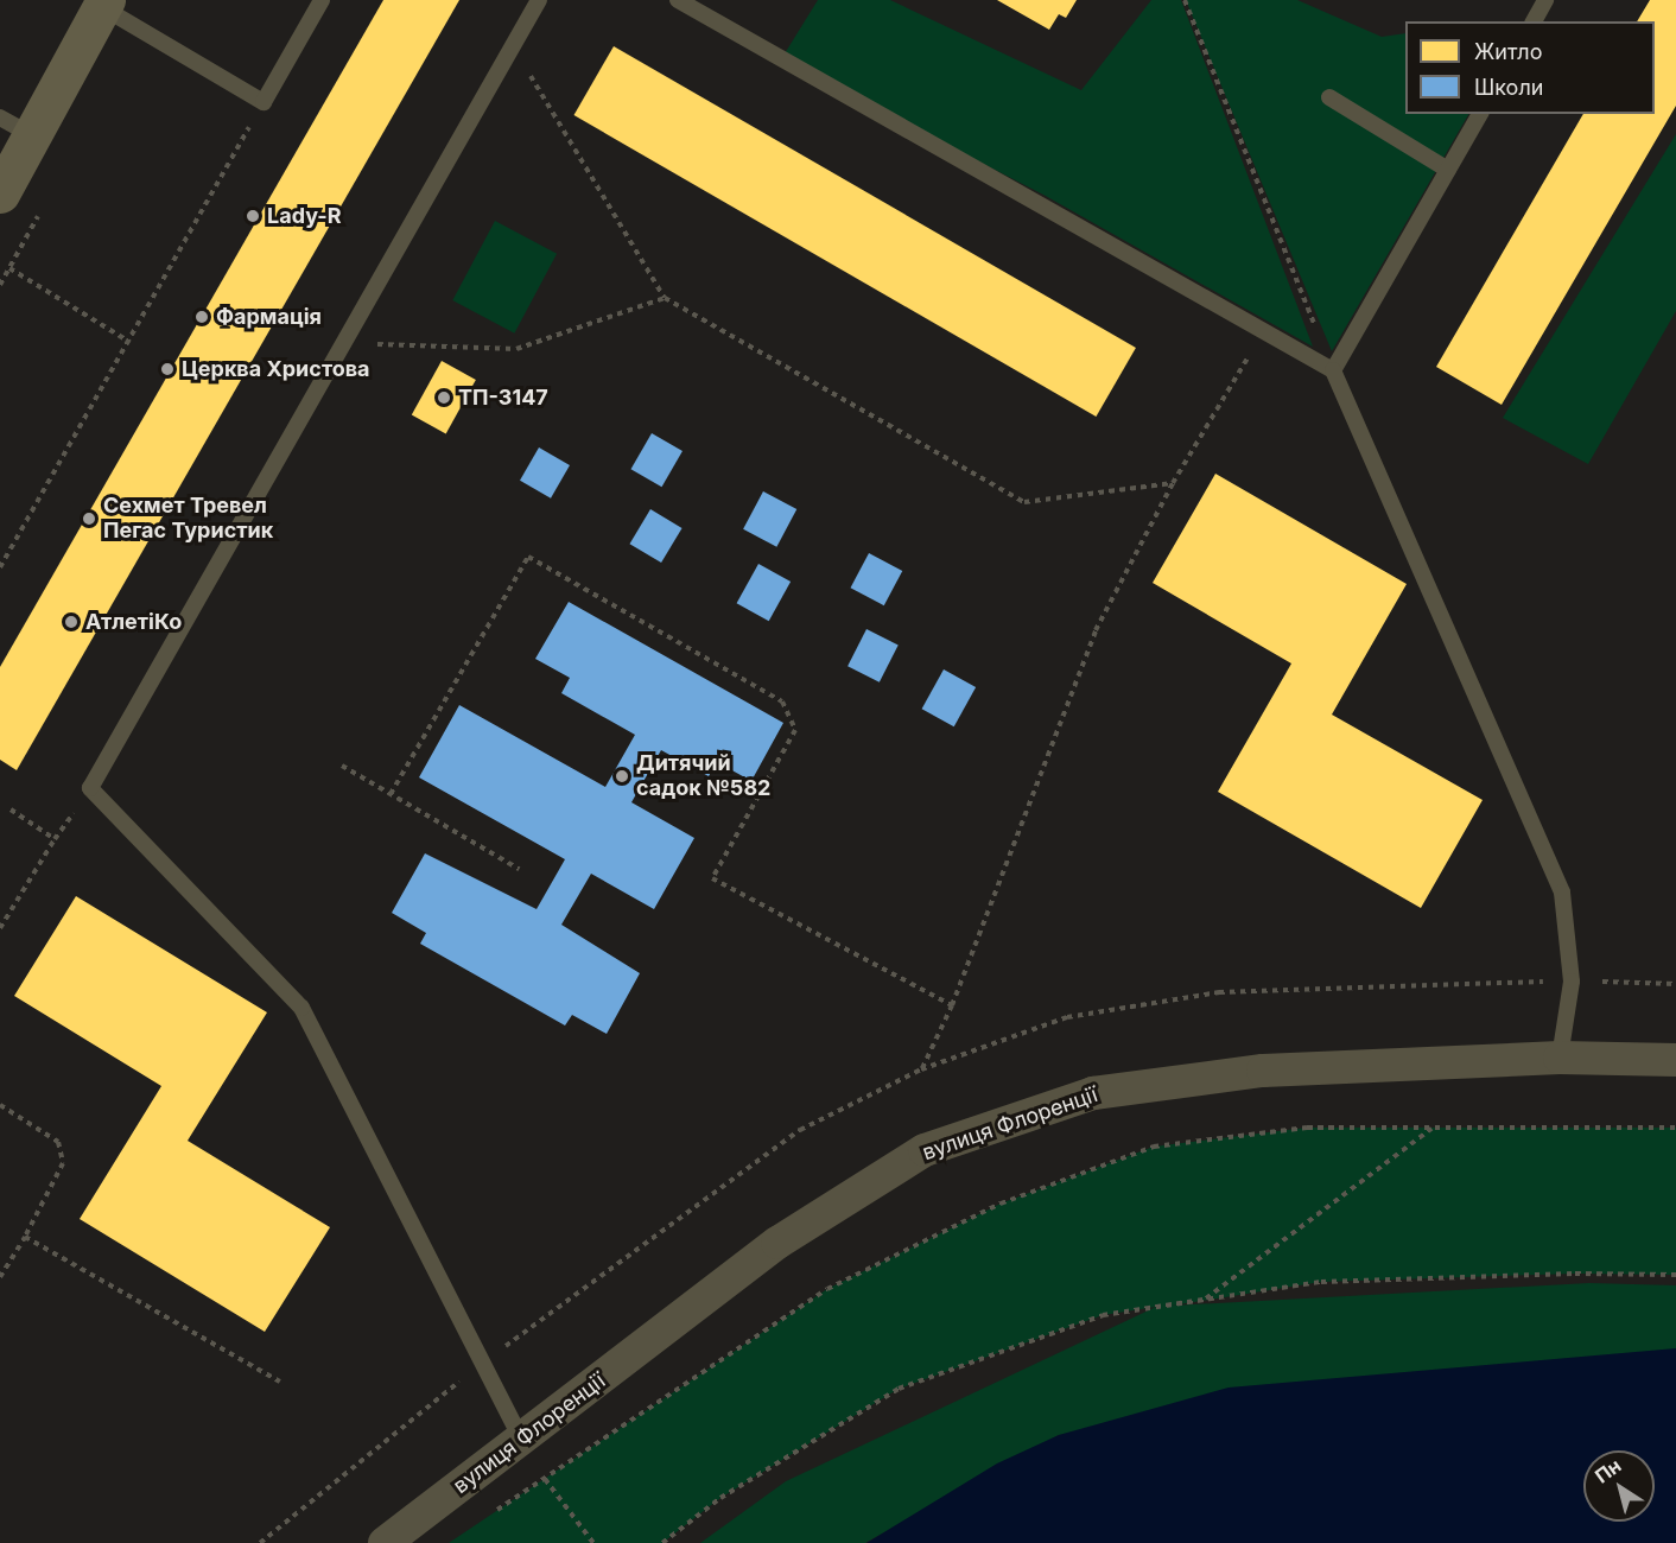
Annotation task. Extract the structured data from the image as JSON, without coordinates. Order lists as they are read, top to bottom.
{
  "streets": {
    "street": ["вулиця Флоренції"]
  },
  "places": [
    "Lady-R",
    "Фармація",
    "Церква Христова",
    "ТП-3147",
    "Сехмет Тревел Пегас Туристик",
    "АтлетіКо",
    "Дитячий садок №582"
  ],
  "legend": ["Житло", "Школи"],
  "north": "top left"
}
